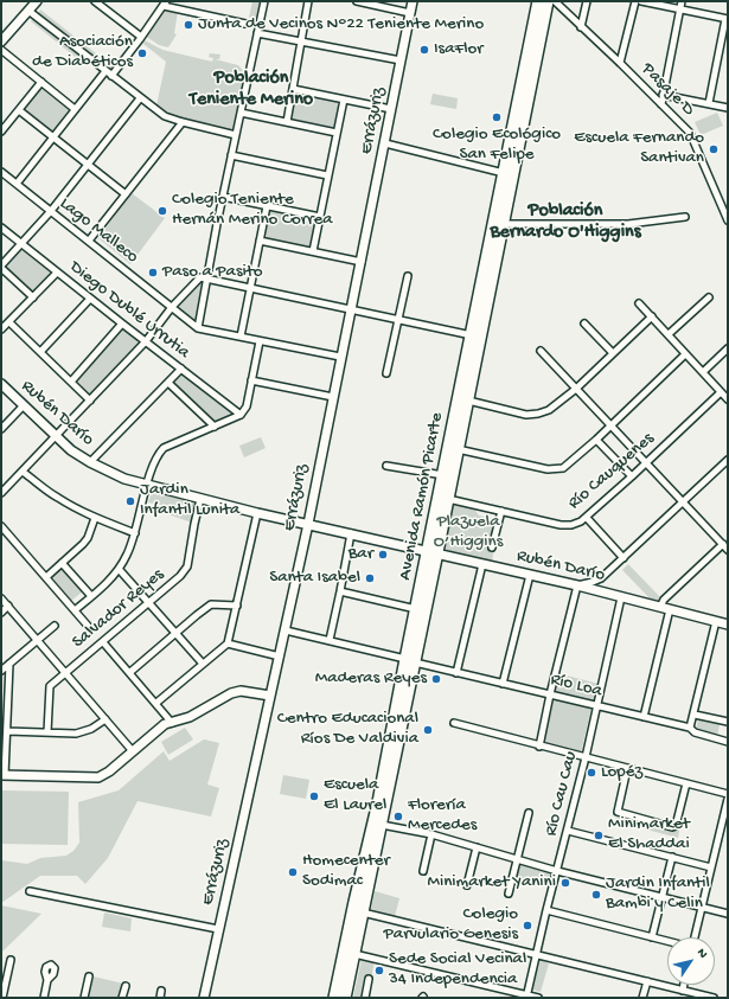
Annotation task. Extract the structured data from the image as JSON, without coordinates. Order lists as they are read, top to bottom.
{
  "streets": {
    "highway": ["Avenida Ramón Picarte"],
    "street": [
      "Pasaje D",
      "Errázuriz",
      "Lago Malleco",
      "Diego Dublé Urrutia",
      "Rubén Darío",
      "Río Cauquenes",
      "Salvador Reyes",
      "Río Loa",
      "Río Cau Cau"
    ]
  },
  "crossings": [
    ["Errázuriz", "Lago Malleco"],
    ["Errázuriz", "Rubén Darío"],
    ["Errázuriz", "Río Loa"],
    ["Rubén Darío", "Avenida Ramón Picarte"],
    ["Rubén Darío", "Salvador Reyes"],
    ["Rubén Darío", "Río Cau Cau"],
    ["Río Cauquenes", "Avenida Ramón Picarte"],
    ["Avenida Ramón Picarte", "Río Loa"],
    ["Río Loa", "Río Cau Cau"]
  ],
  "districts": ["Población Teniente Merino", "Población Bernardo O'Higgins"],
  "parks": ["Plazuela O’Higgins"],
  "places": [
    "Junta de Vecinos N°22 Teniente Merino",
    "IsaFlor",
    "Asociación de Diabéticos",
    "Colegio Ecológico San Felipe",
    "Escuela Fernando Santivan",
    "Colegio Teniente Hernán Merino Correa",
    "Paso a Pasito",
    "Jardin Infantil Lunita",
    "Bar",
    "Santa Isabel",
    "Maderas Reyes",
    "Centro Educacional Ríos De Valdivia",
    "Lopéz",
    "Escuela El Laurel",
    "Florería Mercedes",
    "Minimarket El Shaddai",
    "Homecenter Sodimac",
    "Minimarket Yanini",
    "Jardin Infantil Bambi y Celin",
    "Colegio Parvulario Genesis",
    "Sede Social Vecinal 34 Independencia"
  ],
  "north": "top right"
}
